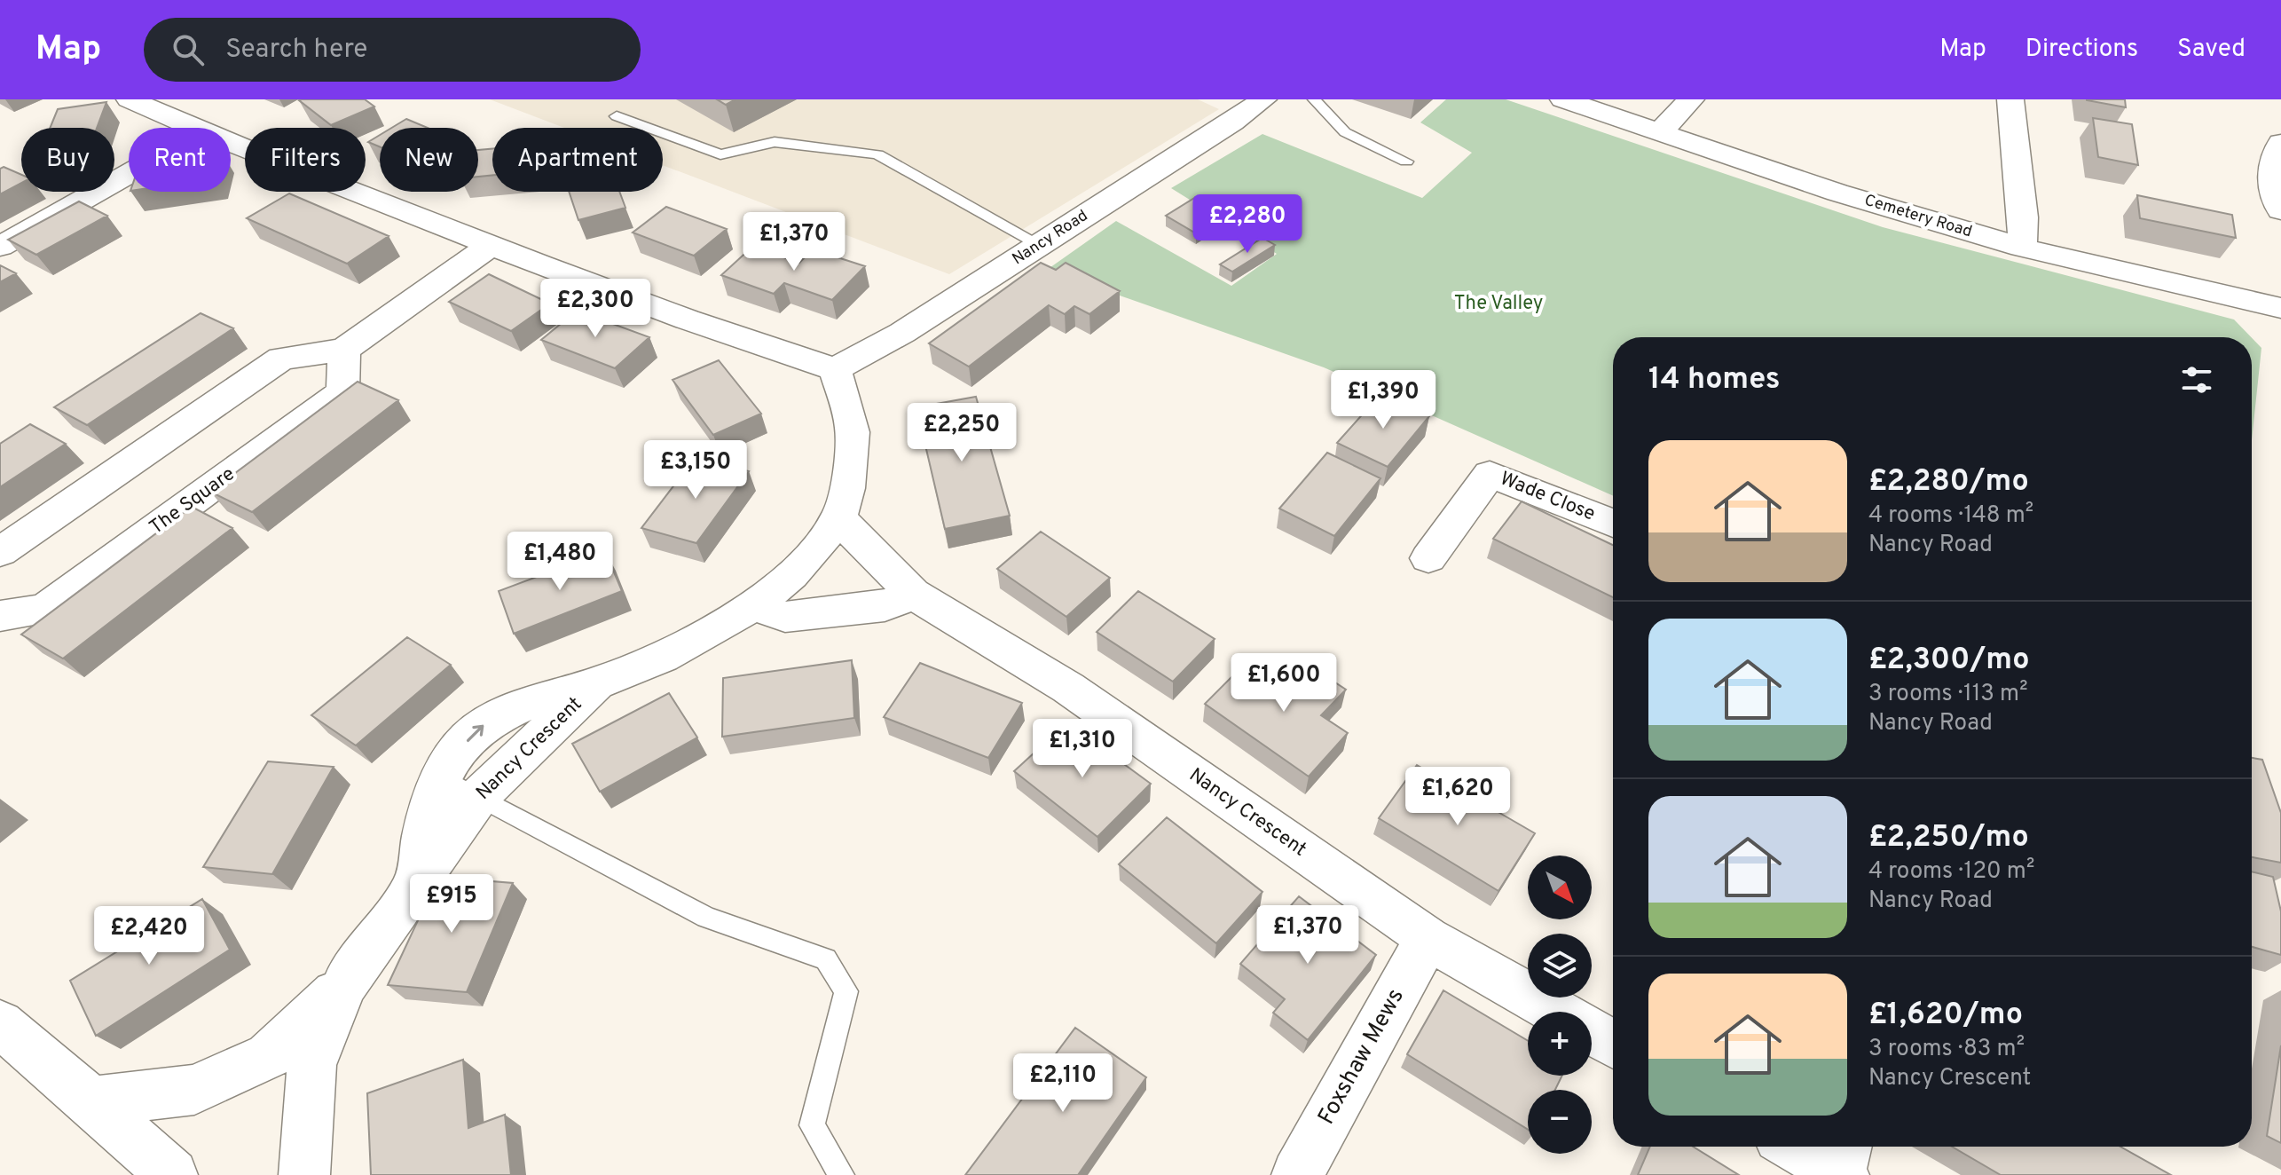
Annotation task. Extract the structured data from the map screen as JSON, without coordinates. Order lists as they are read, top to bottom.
{
  "streets": {
    "street": [
      "Cemetery Road",
      "Nancy Road",
      "Wade Close",
      "The Square",
      "Nancy Crescent",
      "Foxshaw Mews"
    ]
  },
  "crossings": [
    ["Nancy Crescent", "Foxshaw Mews"]
  ],
  "parks": ["The Valley"],
  "north": "bottom right",
  "page": {
    "header": "Map",
    "search": "Search here",
    "nav": ["Map", "Directions", "Saved"],
    "chip": [
      "Buy",
      "Rent",
      "Filters",
      "New",
      "Apartment"
    ],
    "price": [
      "£2,280",
      "£1,370",
      "£2,300",
      "£1,390",
      "£2,250",
      "£3,150",
      "£1,480",
      "£1,600",
      "£1,310",
      "£1,620",
      "£915",
      "£1,370",
      "£2,420",
      "£2,110"
    ],
    "heading": "14 homes",
    "list": [
      {
        "name": "£2,280/mo",
        "note": "4 rooms · 148 m² · Nancy Road"
      },
      {
        "name": "£2,300/mo",
        "note": "3 rooms · 113 m² · Nancy Road"
      },
      {
        "name": "£2,250/mo",
        "note": "4 rooms · 120 m² · Nancy Road"
      },
      {
        "name": "£1,620/mo",
        "note": "3 rooms · 83 m² · Nancy Crescent"
      }
    ],
    "map_buttons": ["+", "−"]
  }
}
